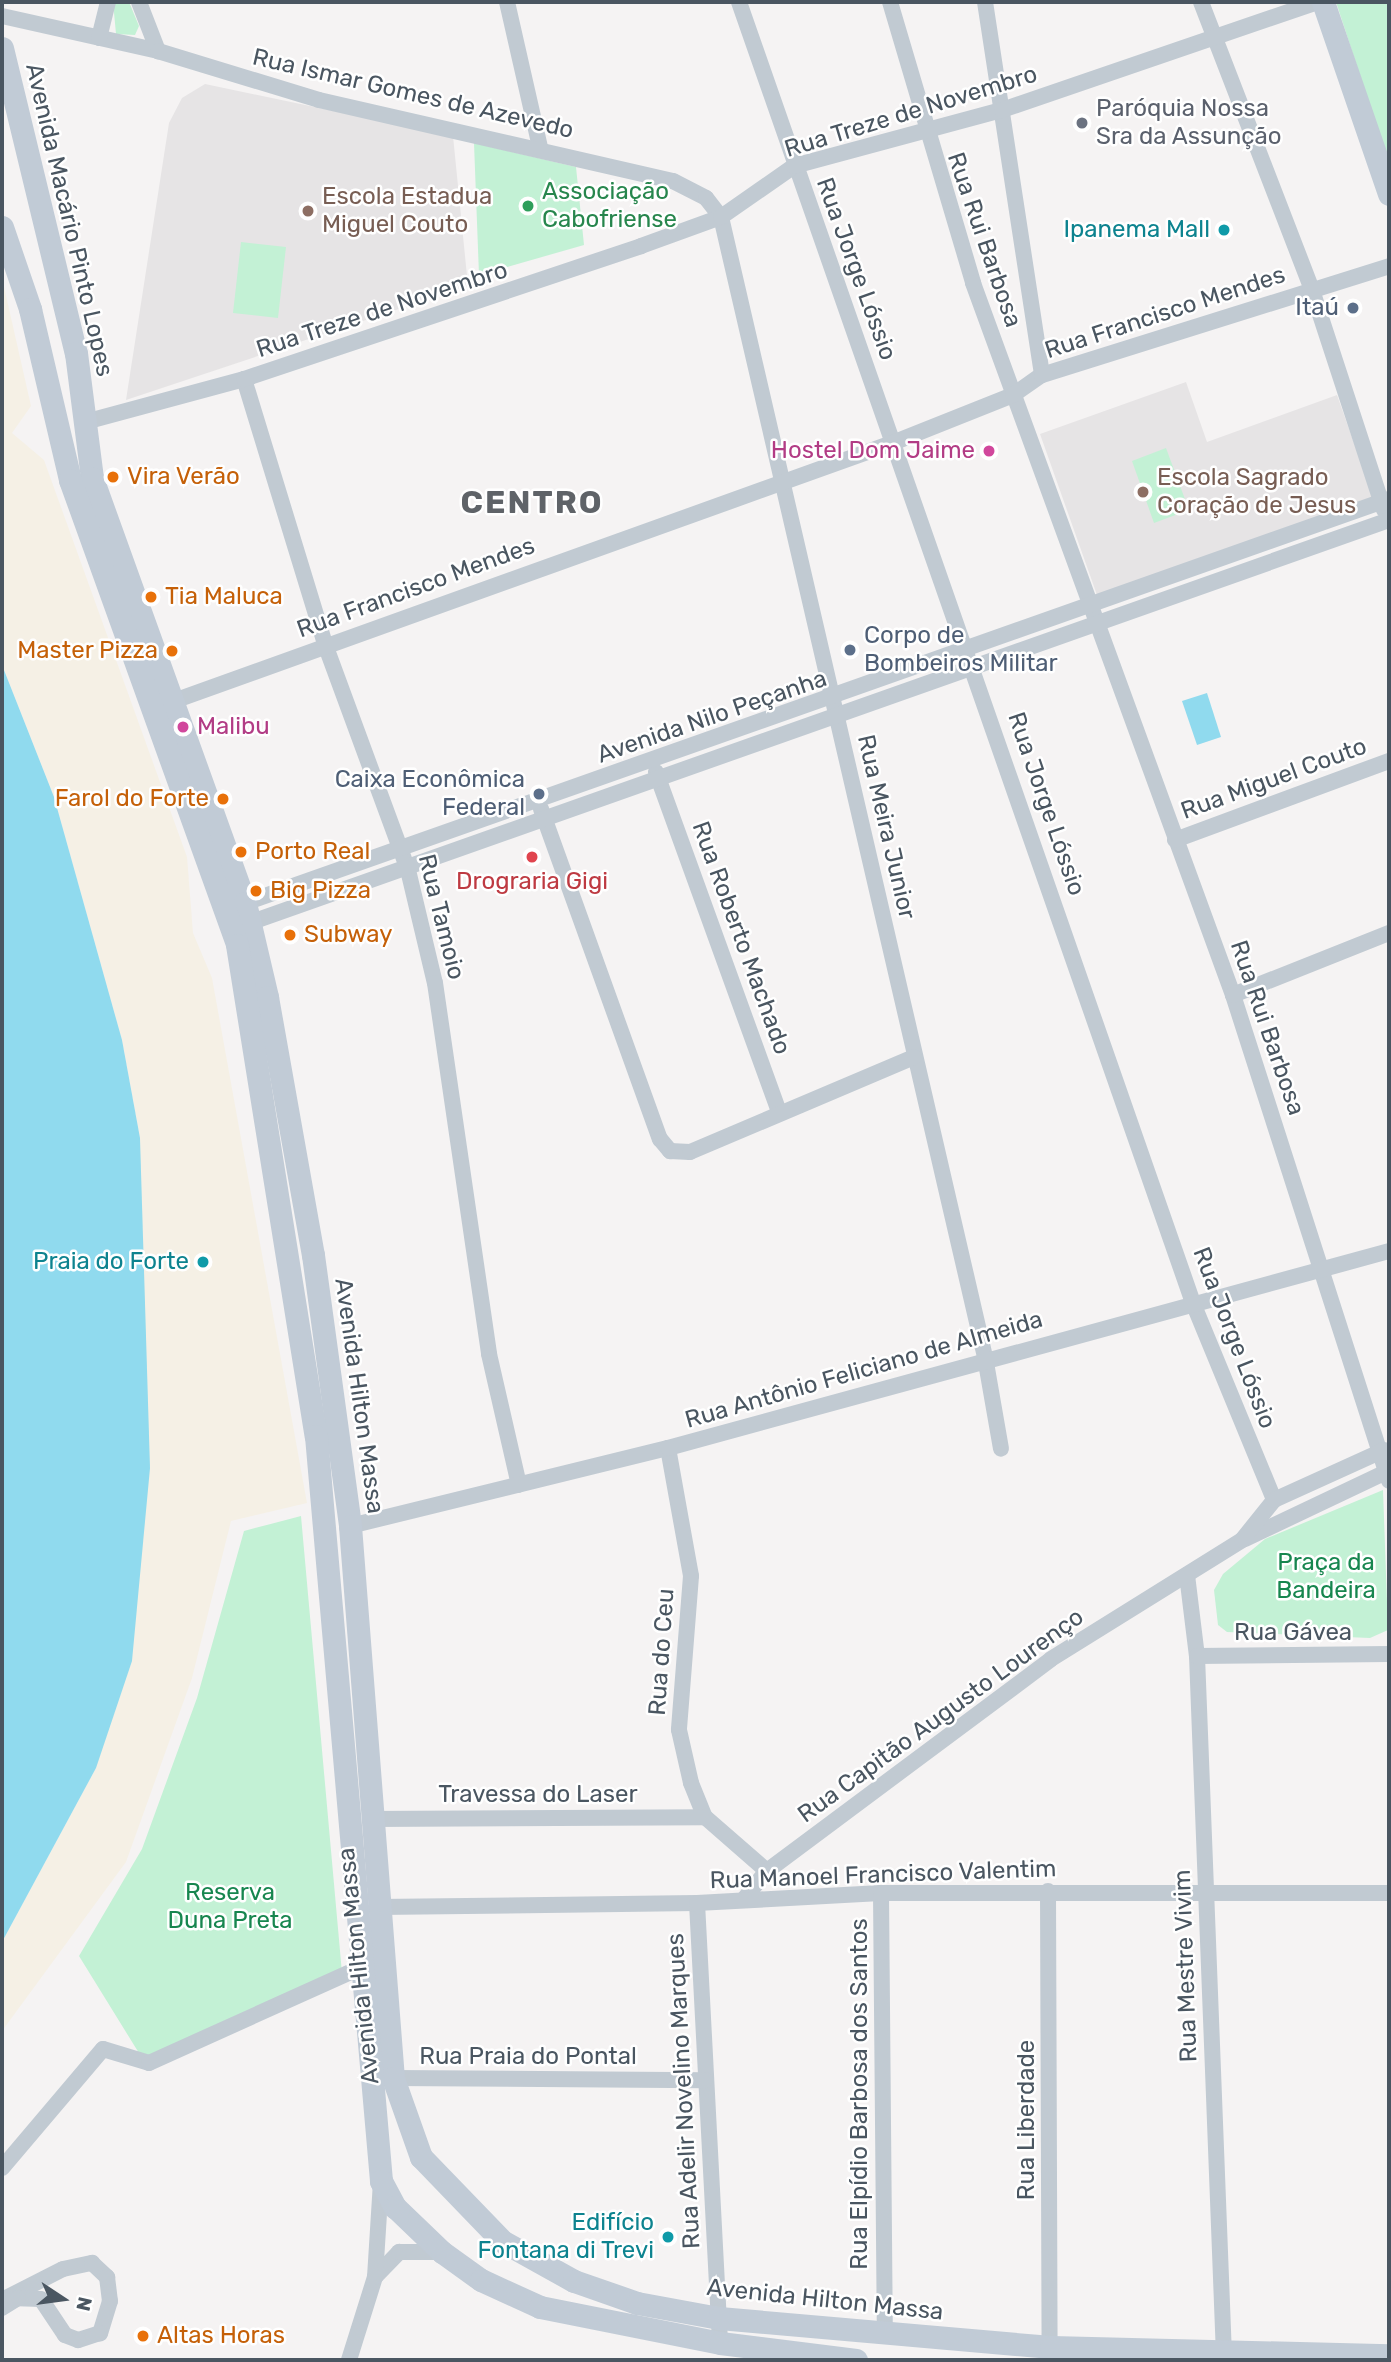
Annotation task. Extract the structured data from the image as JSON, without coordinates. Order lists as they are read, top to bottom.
{
  "streets": {
    "main road": ["Avenida Macário Pinto Lopes", "Avenida Hilton Massa"],
    "street": [
      "Rua Ismar Gomes de Azevedo",
      "Rua Treze de Novembro",
      "Rua Rui Barbosa",
      "Rua Jorge Lóssio",
      "Rua Francisco Mendes",
      "Avenida Nilo Peçanha",
      "Rua Miguel Couto",
      "Rua Meira Junior",
      "Rua Tamoio",
      "Rua Roberto Machado",
      "Rua Antônio Feliciano de Almeida",
      "Rua Gávea",
      "Rua do Ceu",
      "Rua Capitão Augusto Lourenço",
      "Travessa do Laser",
      "Rua Manoel Francisco Valentim",
      "Rua Mestre Vivim",
      "Rua Praia do Pontal",
      "Rua Adelir Novelino Marques",
      "Rua Elpídio Barbosa dos Santos",
      "Rua Liberdade"
    ]
  },
  "crossings": [
    ["Rua Ismar Gomes de Azevedo", "Rua Treze de Novembro"],
    ["Rua Ismar Gomes de Azevedo", "Rua Meira Junior"],
    ["Rua Treze de Novembro", "Avenida Macário Pinto Lopes"],
    ["Rua Treze de Novembro", "Rua Rui Barbosa"],
    ["Rua Treze de Novembro", "Rua Jorge Lóssio"],
    ["Rua Treze de Novembro", "Rua Meira Junior"],
    ["Rua Treze de Novembro", "Rua Tamoio"],
    ["Avenida Macário Pinto Lopes", "Rua Francisco Mendes"],
    ["Avenida Macário Pinto Lopes", "Avenida Nilo Peçanha"],
    ["Avenida Macário Pinto Lopes", "Avenida Hilton Massa"],
    ["Rua Rui Barbosa", "Rua Francisco Mendes"],
    ["Rua Rui Barbosa", "Avenida Nilo Peçanha"],
    ["Rua Rui Barbosa", "Rua Miguel Couto"],
    ["Rua Rui Barbosa", "Rua Antônio Feliciano de Almeida"],
    ["Rua Rui Barbosa", "Rua Capitão Augusto Lourenço"],
    ["Rua Jorge Lóssio", "Rua Francisco Mendes"],
    ["Rua Jorge Lóssio", "Avenida Nilo Peçanha"],
    ["Rua Jorge Lóssio", "Rua Antônio Feliciano de Almeida"],
    ["Rua Jorge Lóssio", "Rua Capitão Augusto Lourenço"],
    ["Rua Francisco Mendes", "Rua Meira Junior"],
    ["Rua Francisco Mendes", "Rua Tamoio"],
    ["Avenida Nilo Peçanha", "Rua Meira Junior"],
    ["Avenida Nilo Peçanha", "Rua Tamoio"],
    ["Avenida Nilo Peçanha", "Rua Roberto Machado"],
    ["Avenida Nilo Peçanha", "Avenida Hilton Massa"],
    ["Rua Meira Junior", "Rua Antônio Feliciano de Almeida"],
    ["Rua Tamoio", "Rua Antônio Feliciano de Almeida"],
    ["Rua Antônio Feliciano de Almeida", "Avenida Hilton Massa"],
    ["Rua Antônio Feliciano de Almeida", "Rua do Ceu"],
    ["Avenida Hilton Massa", "Travessa do Laser"],
    ["Avenida Hilton Massa", "Rua Manoel Francisco Valentim"],
    ["Avenida Hilton Massa", "Rua Mestre Vivim"],
    ["Avenida Hilton Massa", "Rua Praia do Pontal"],
    ["Avenida Hilton Massa", "Rua Adelir Novelino Marques"],
    ["Avenida Hilton Massa", "Rua Elpídio Barbosa dos Santos"],
    ["Avenida Hilton Massa", "Rua Liberdade"],
    ["Rua Gávea", "Rua Mestre Vivim"],
    ["Rua do Ceu", "Travessa do Laser"],
    ["Rua Capitão Augusto Lourenço", "Rua Manoel Francisco Valentim"],
    ["Rua Capitão Augusto Lourenço", "Rua Mestre Vivim"],
    ["Rua Manoel Francisco Valentim", "Rua Mestre Vivim"],
    ["Rua Manoel Francisco Valentim", "Rua Adelir Novelino Marques"],
    ["Rua Manoel Francisco Valentim", "Rua Elpídio Barbosa dos Santos"],
    ["Rua Manoel Francisco Valentim", "Rua Liberdade"],
    ["Rua Praia do Pontal", "Rua Adelir Novelino Marques"]
  ],
  "districts": ["CENTRO"],
  "parks": ["Praça da Bandeira", "Reserva Duna Preta"],
  "places": [
    "Paróquia Nossa Sra da Assunção",
    "Associação Cabofriense",
    "Escola Estadua Miguel Couto",
    "Ipanema Mall",
    "Itaú",
    "Hostel Dom Jaime",
    "Vira Verão",
    "Escola Sagrado Coração de Jesus",
    "Tia Maluca",
    "Corpo de Bombeiros Militar",
    "Master Pizza",
    "Malibu",
    "Caixa Econômica Federal",
    "Farol do Forte",
    "Porto Real",
    "Drograria Gigi",
    "Big Pizza",
    "Subway",
    "Praia do Forte",
    "Edifício Fontana di Trevi",
    "Altas Horas"
  ],
  "north": "right"
}
